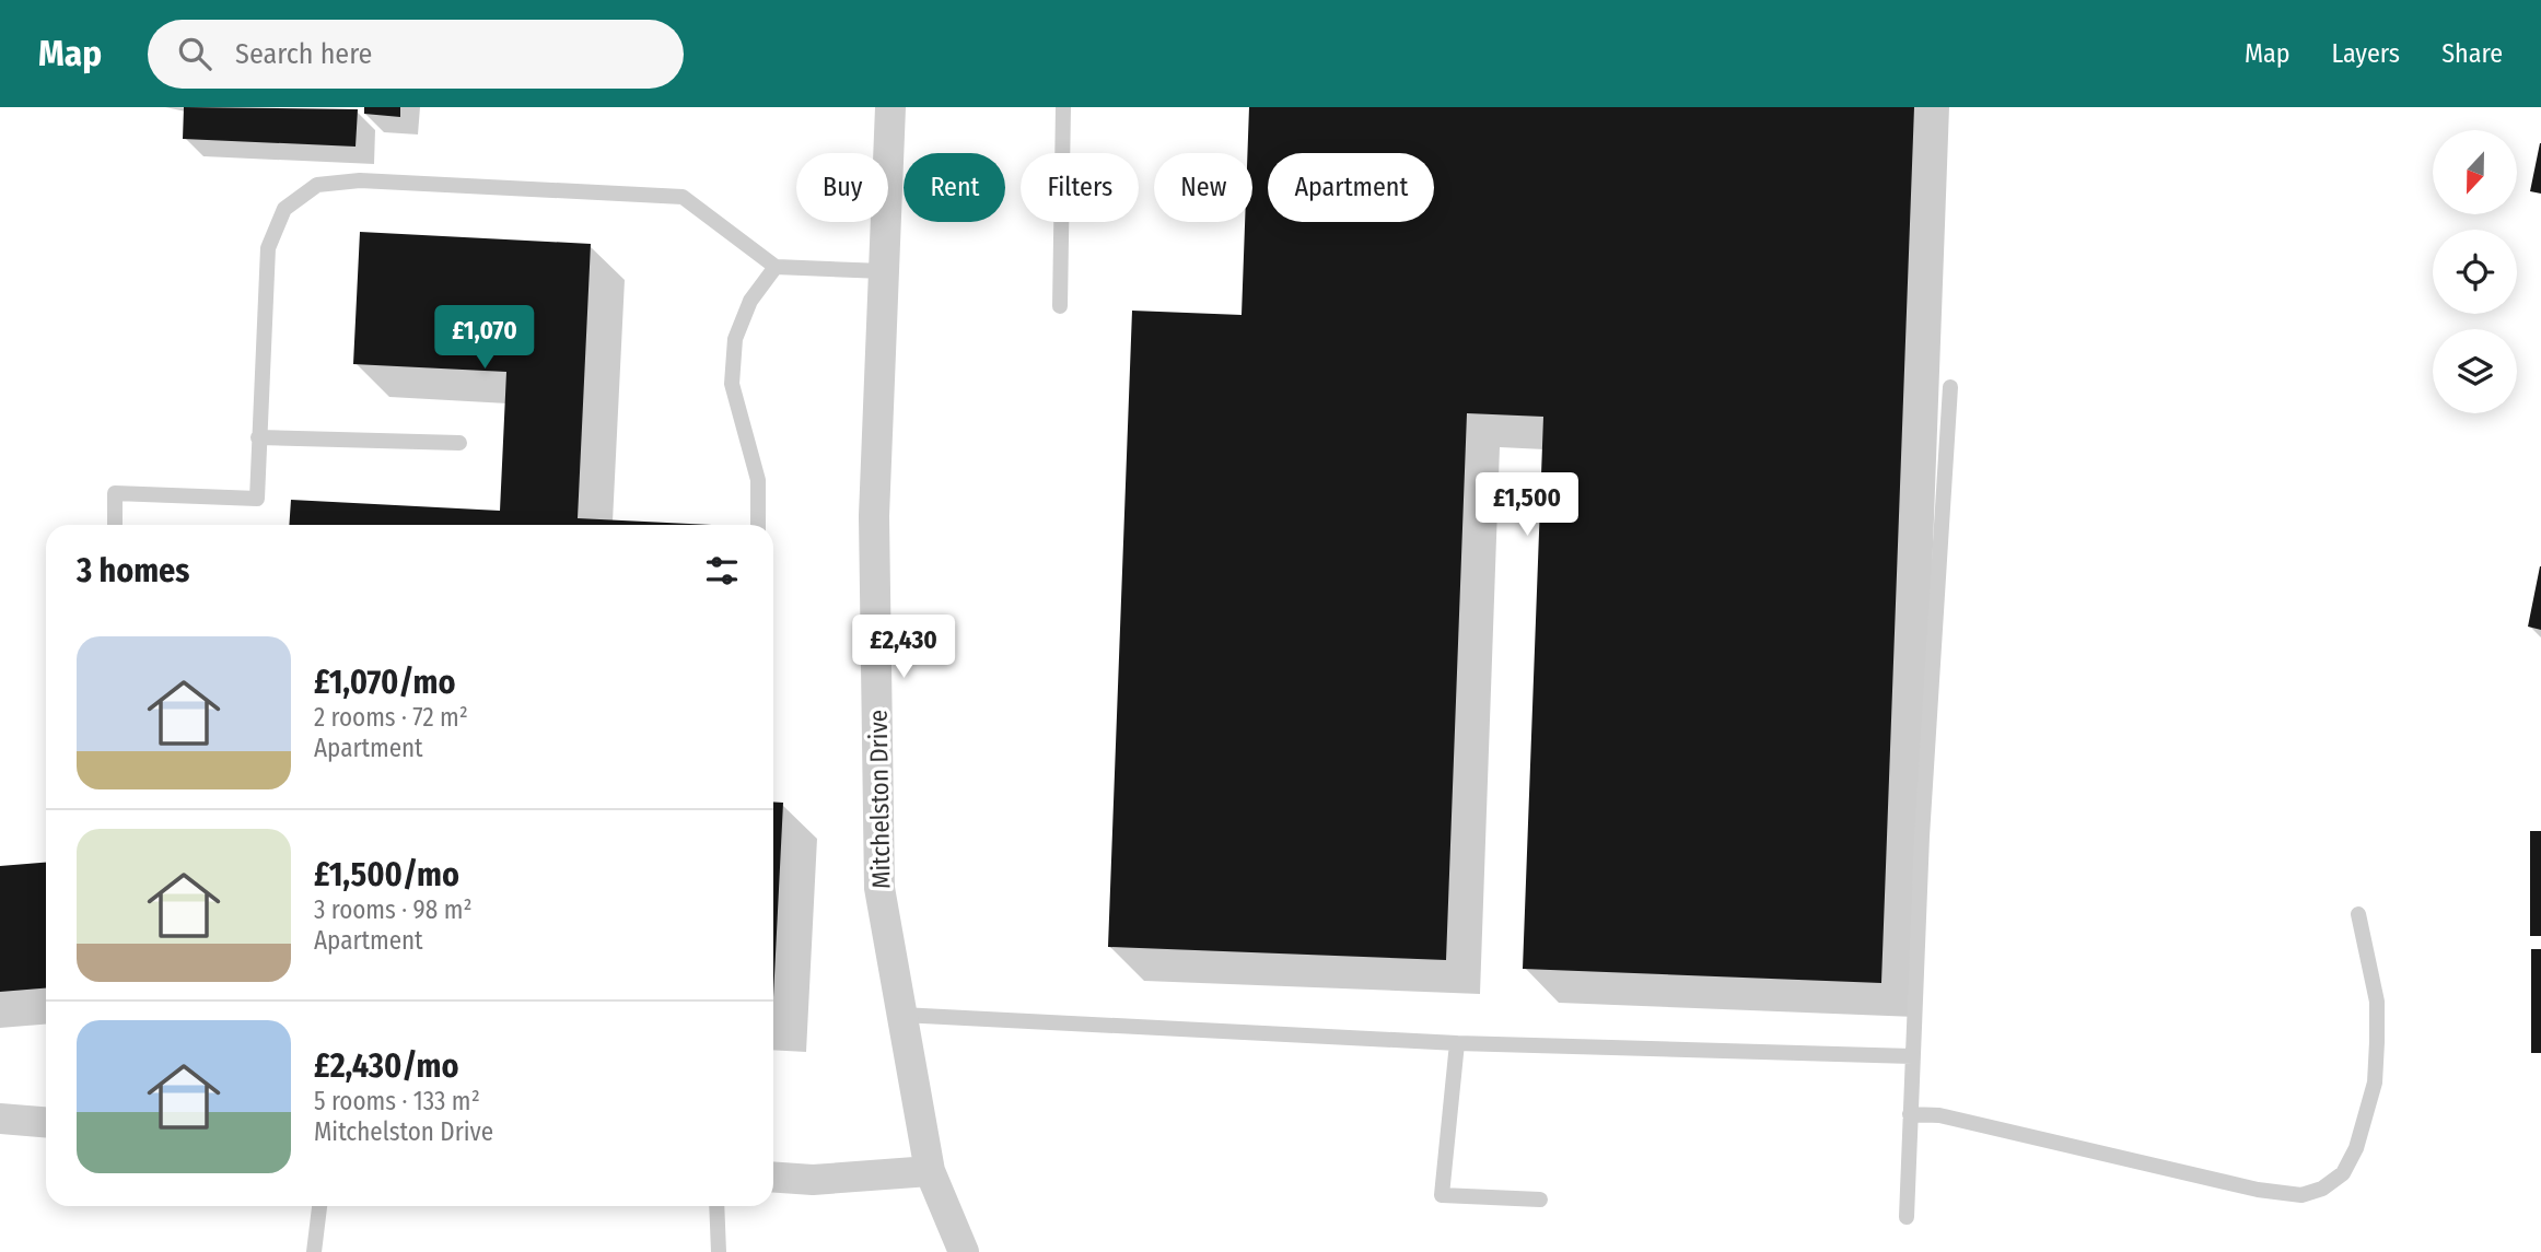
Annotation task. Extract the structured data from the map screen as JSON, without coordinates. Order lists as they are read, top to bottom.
{
  "streets": {
    "street": ["Mitchelston Drive"]
  },
  "north": "bottom",
  "page": {
    "header": "Map",
    "search": "Search here",
    "nav": ["Map", "Layers", "Share"],
    "chip": [
      "Buy",
      "Rent",
      "Filters",
      "New",
      "Apartment"
    ],
    "price": ["£1,070", "£1,500", "£2,430"],
    "heading": "3 homes",
    "list": [
      {
        "name": "£1,070/mo",
        "note": "2 rooms · 72 m² · Apartment"
      },
      {
        "name": "£1,500/mo",
        "note": "3 rooms · 98 m² · Apartment"
      },
      {
        "name": "£2,430/mo",
        "note": "5 rooms · 133 m² · Mitchelston Drive"
      }
    ]
  }
}
